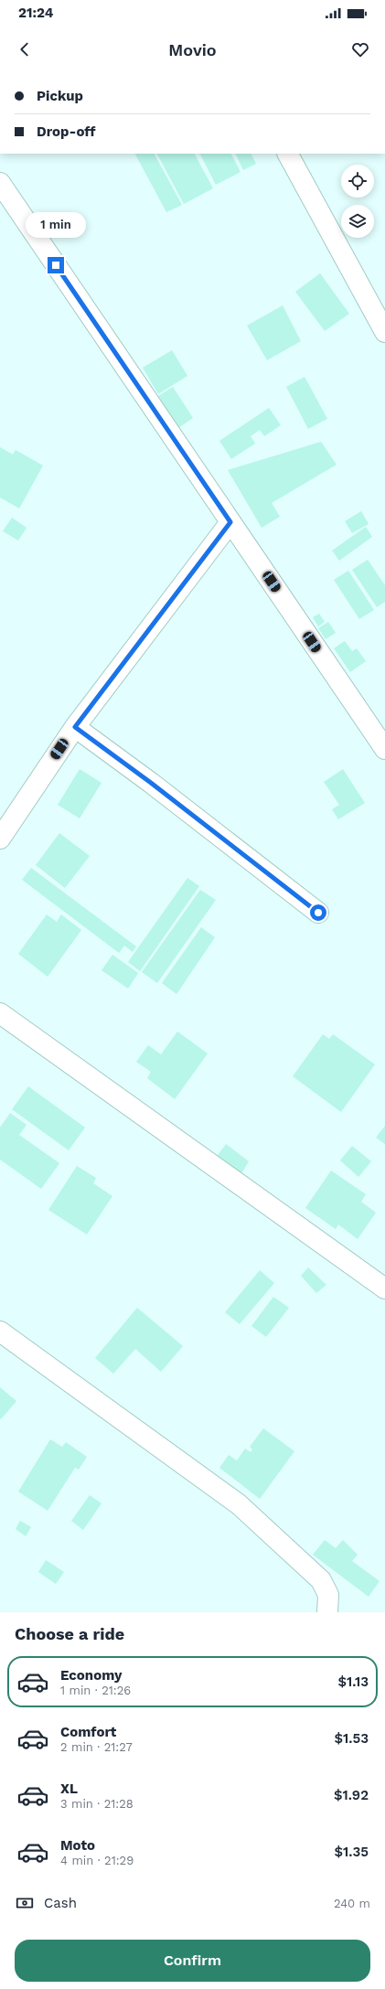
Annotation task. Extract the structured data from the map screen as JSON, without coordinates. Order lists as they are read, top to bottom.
{
  "page": {
    "status": "21:24",
    "header": "Movio",
    "banner": ["Pickup", "Drop-off"],
    "bubble": "1 min",
    "heading": "Choose a ride",
    "list": [
      {
        "name": "Economy",
        "note": "1 min · 21:26",
        "value": "$1.13"
      },
      {
        "name": "Comfort",
        "note": "2 min · 21:27",
        "value": "$1.53"
      },
      {
        "name": "XL",
        "note": "3 min · 21:28",
        "value": "$1.92"
      },
      {
        "name": "Moto",
        "note": "4 min · 21:29",
        "value": "$1.35"
      }
    ],
    "pay": ["Cash", "240 m"],
    "buttons": "Confirm"
  }
}
